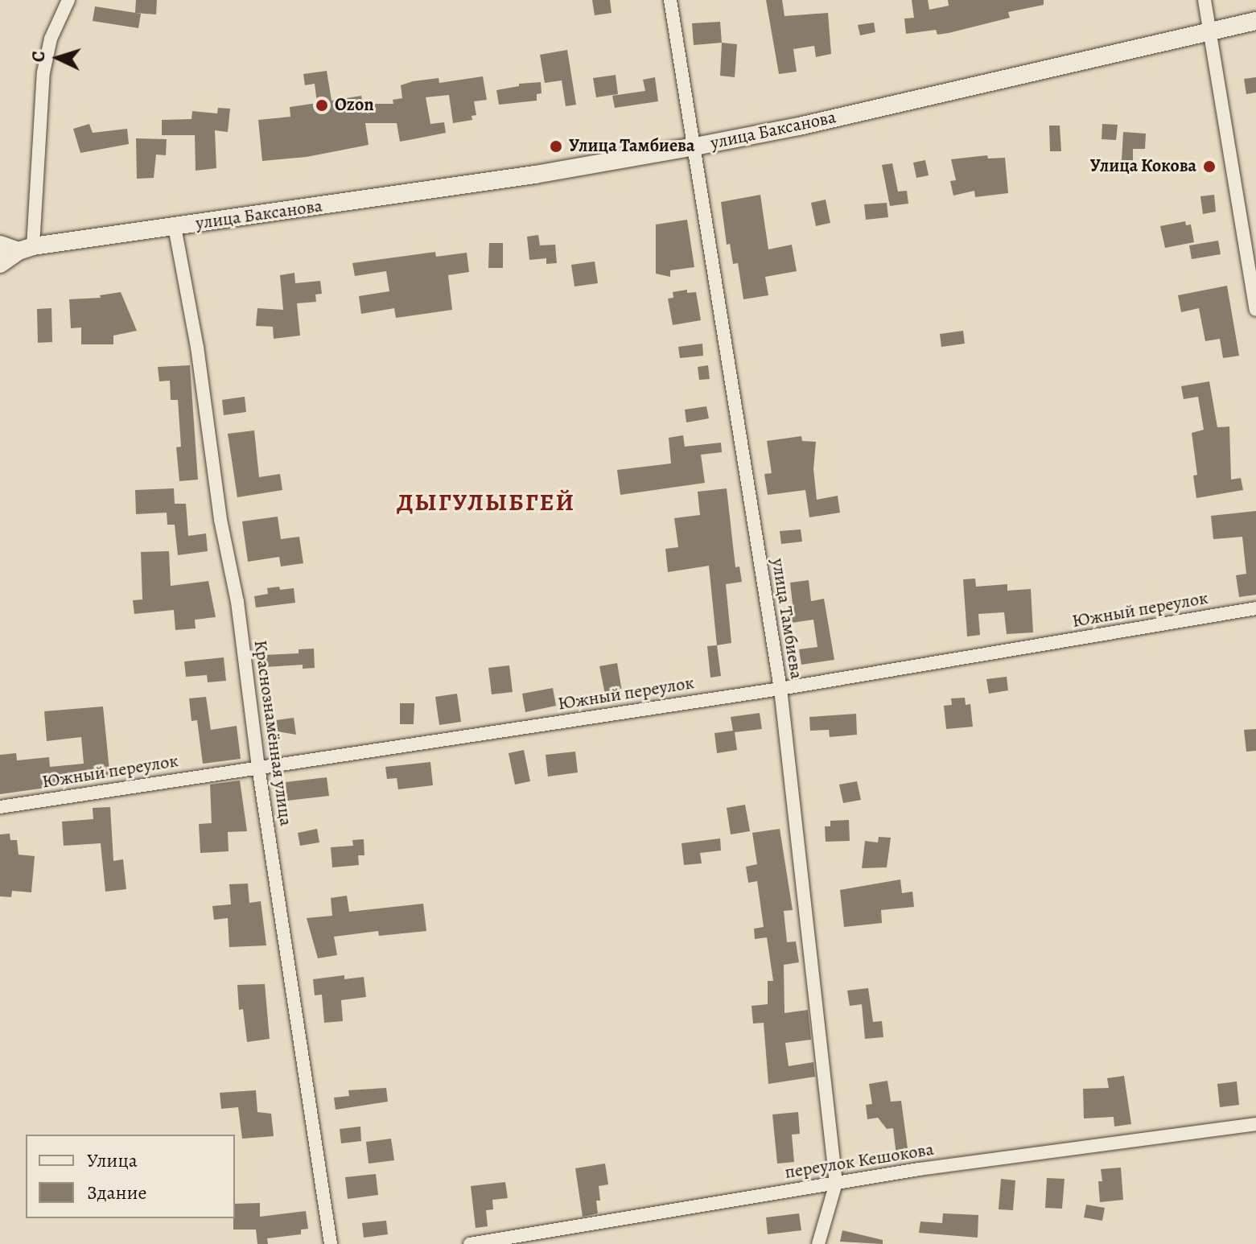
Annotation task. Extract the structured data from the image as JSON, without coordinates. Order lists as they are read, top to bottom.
{
  "streets": {
    "main road": ["улица Баксанова"],
    "street": [
      "Южный переулок",
      "улица Тамбиева",
      "Краснознамённая улица",
      "переулок Кешокова"
    ]
  },
  "crossings": [
    ["улица Баксанова", "улица Тамбиева"],
    ["улица Баксанова", "Краснознамённая улица"],
    ["Южный переулок", "улица Тамбиева"],
    ["Южный переулок", "Краснознамённая улица"],
    ["улица Тамбиева", "переулок Кешокова"]
  ],
  "districts": ["ДЫГУЛЫБГЕЙ"],
  "places": ["Ozon", "Улица Тамбиева", "Улица Кокова"],
  "legend": ["Улица", "Здание"],
  "north": "left"
}
